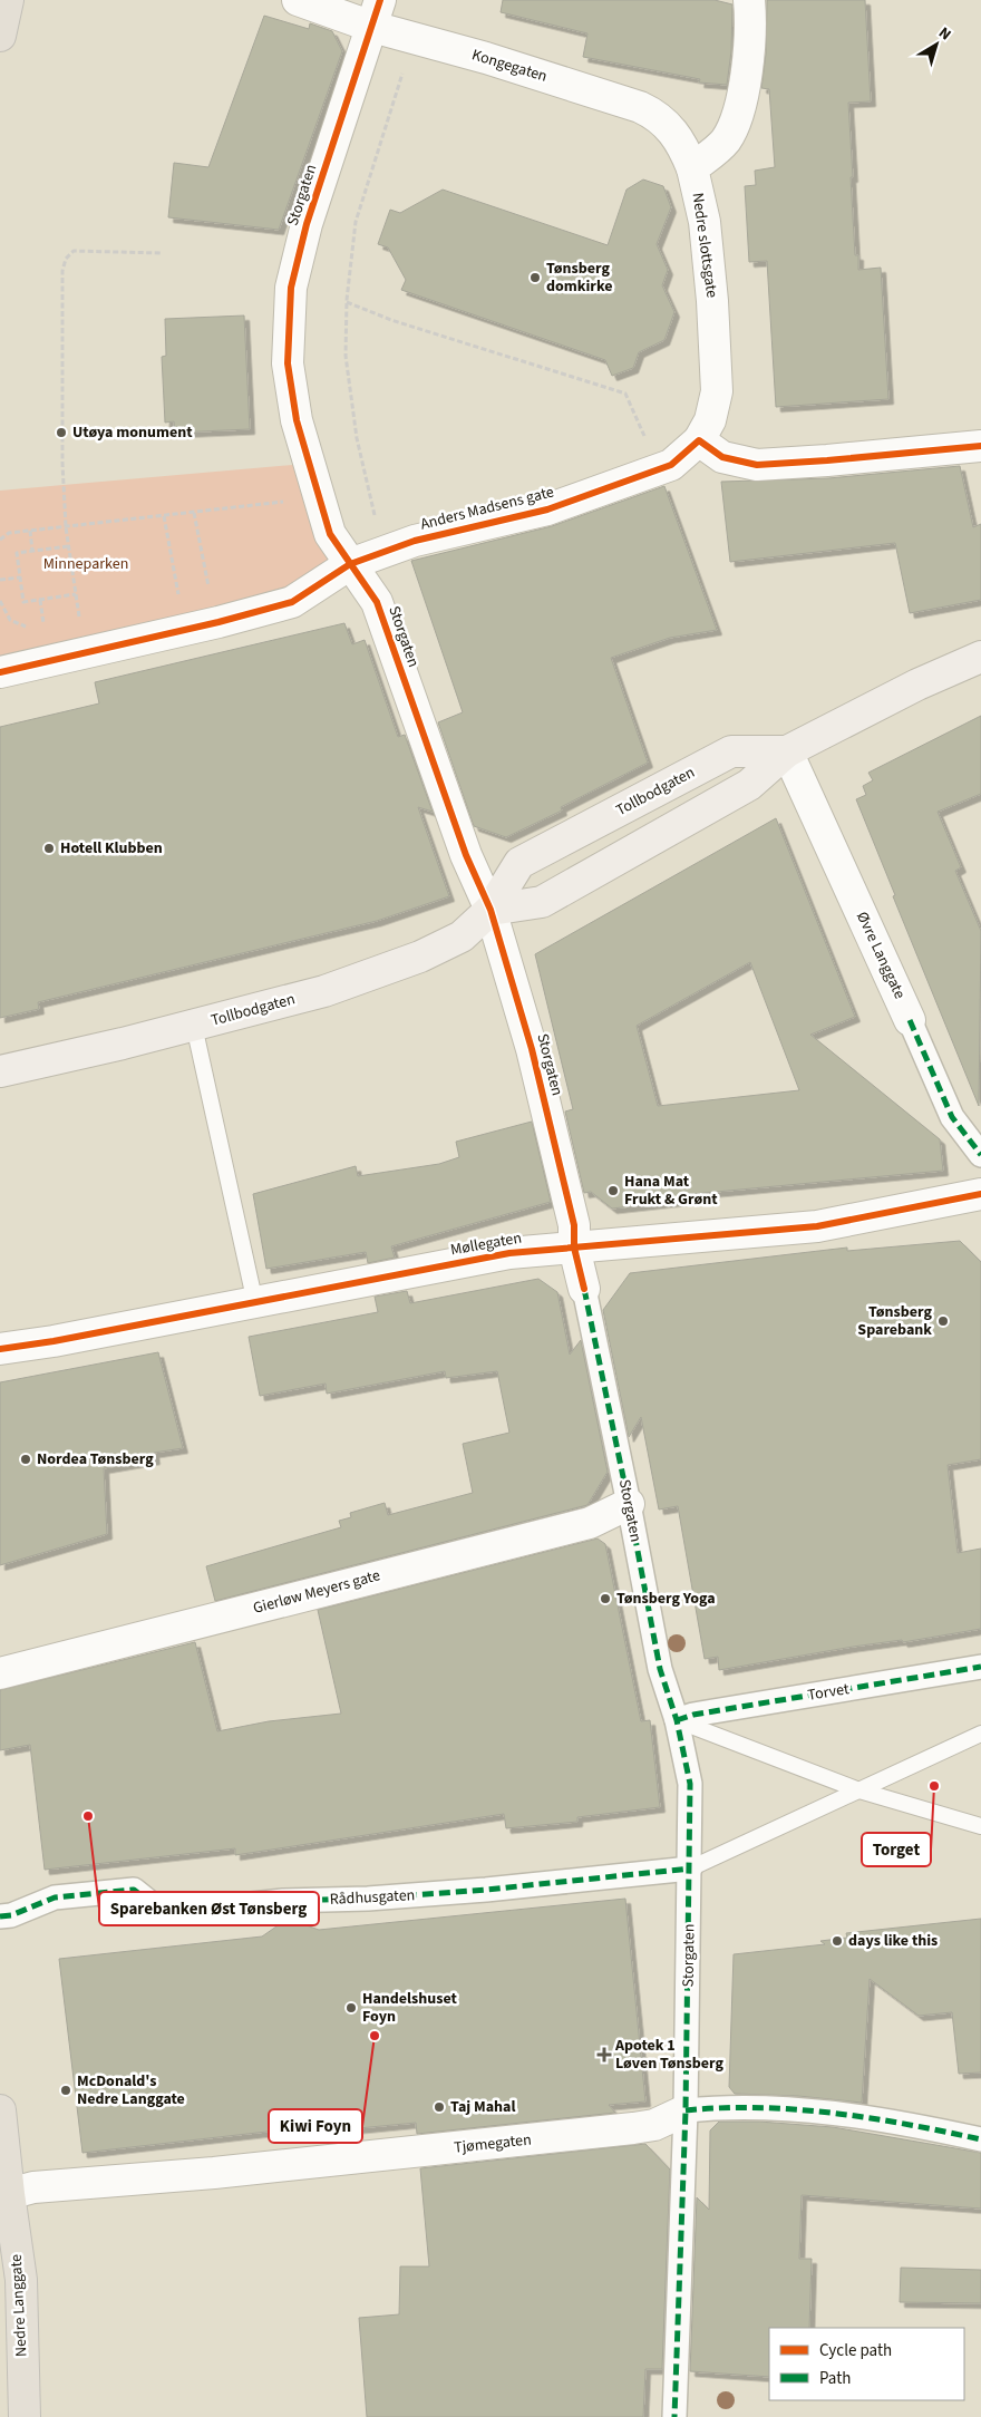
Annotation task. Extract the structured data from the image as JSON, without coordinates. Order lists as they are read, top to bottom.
{
  "streets": {
    "main road": ["Tollbodgaten", "Nedre Langgate"],
    "street": [
      "Kongegaten",
      "Storgaten",
      "Nedre slottsgate",
      "Anders Madsens gate",
      "Øvre Langgate",
      "Møllegaten",
      "Gierløw Meyers gate",
      "Torvet",
      "Rådhusgaten",
      "Tjømegaten"
    ]
  },
  "crossings": [
    ["Kongegaten", "Storgaten"],
    ["Kongegaten", "Nedre slottsgate"],
    ["Storgaten", "Anders Madsens gate"],
    ["Storgaten", "Tollbodgaten"],
    ["Storgaten", "Møllegaten"],
    ["Storgaten", "Gierløw Meyers gate"],
    ["Storgaten", "Torvet"],
    ["Storgaten", "Rådhusgaten"],
    ["Storgaten", "Tjømegaten"],
    ["Nedre slottsgate", "Anders Madsens gate"],
    ["Tollbodgaten", "Øvre Langgate"],
    ["Tjømegaten", "Nedre Langgate"]
  ],
  "parks": ["Minneparken"],
  "places": {
    "other": [
      "Tønsberg domkirke",
      "Utøya monument",
      "Hotell Klubben",
      "Hana Mat Frukt & Grønt",
      "Tønsberg Sparebank",
      "Nordea Tønsberg",
      "Tønsberg Yoga",
      "Torget",
      "Sparebanken Øst Tønsberg",
      "days like this",
      "Handelshuset Foyn",
      "Kiwi Foyn",
      "McDonald's Nedre Langgate",
      "Taj Mahal"
    ],
    "health": ["Apotek 1 Løven Tønsberg"]
  },
  "legend": ["Cycle path", "Path"],
  "north": "top right"
}
